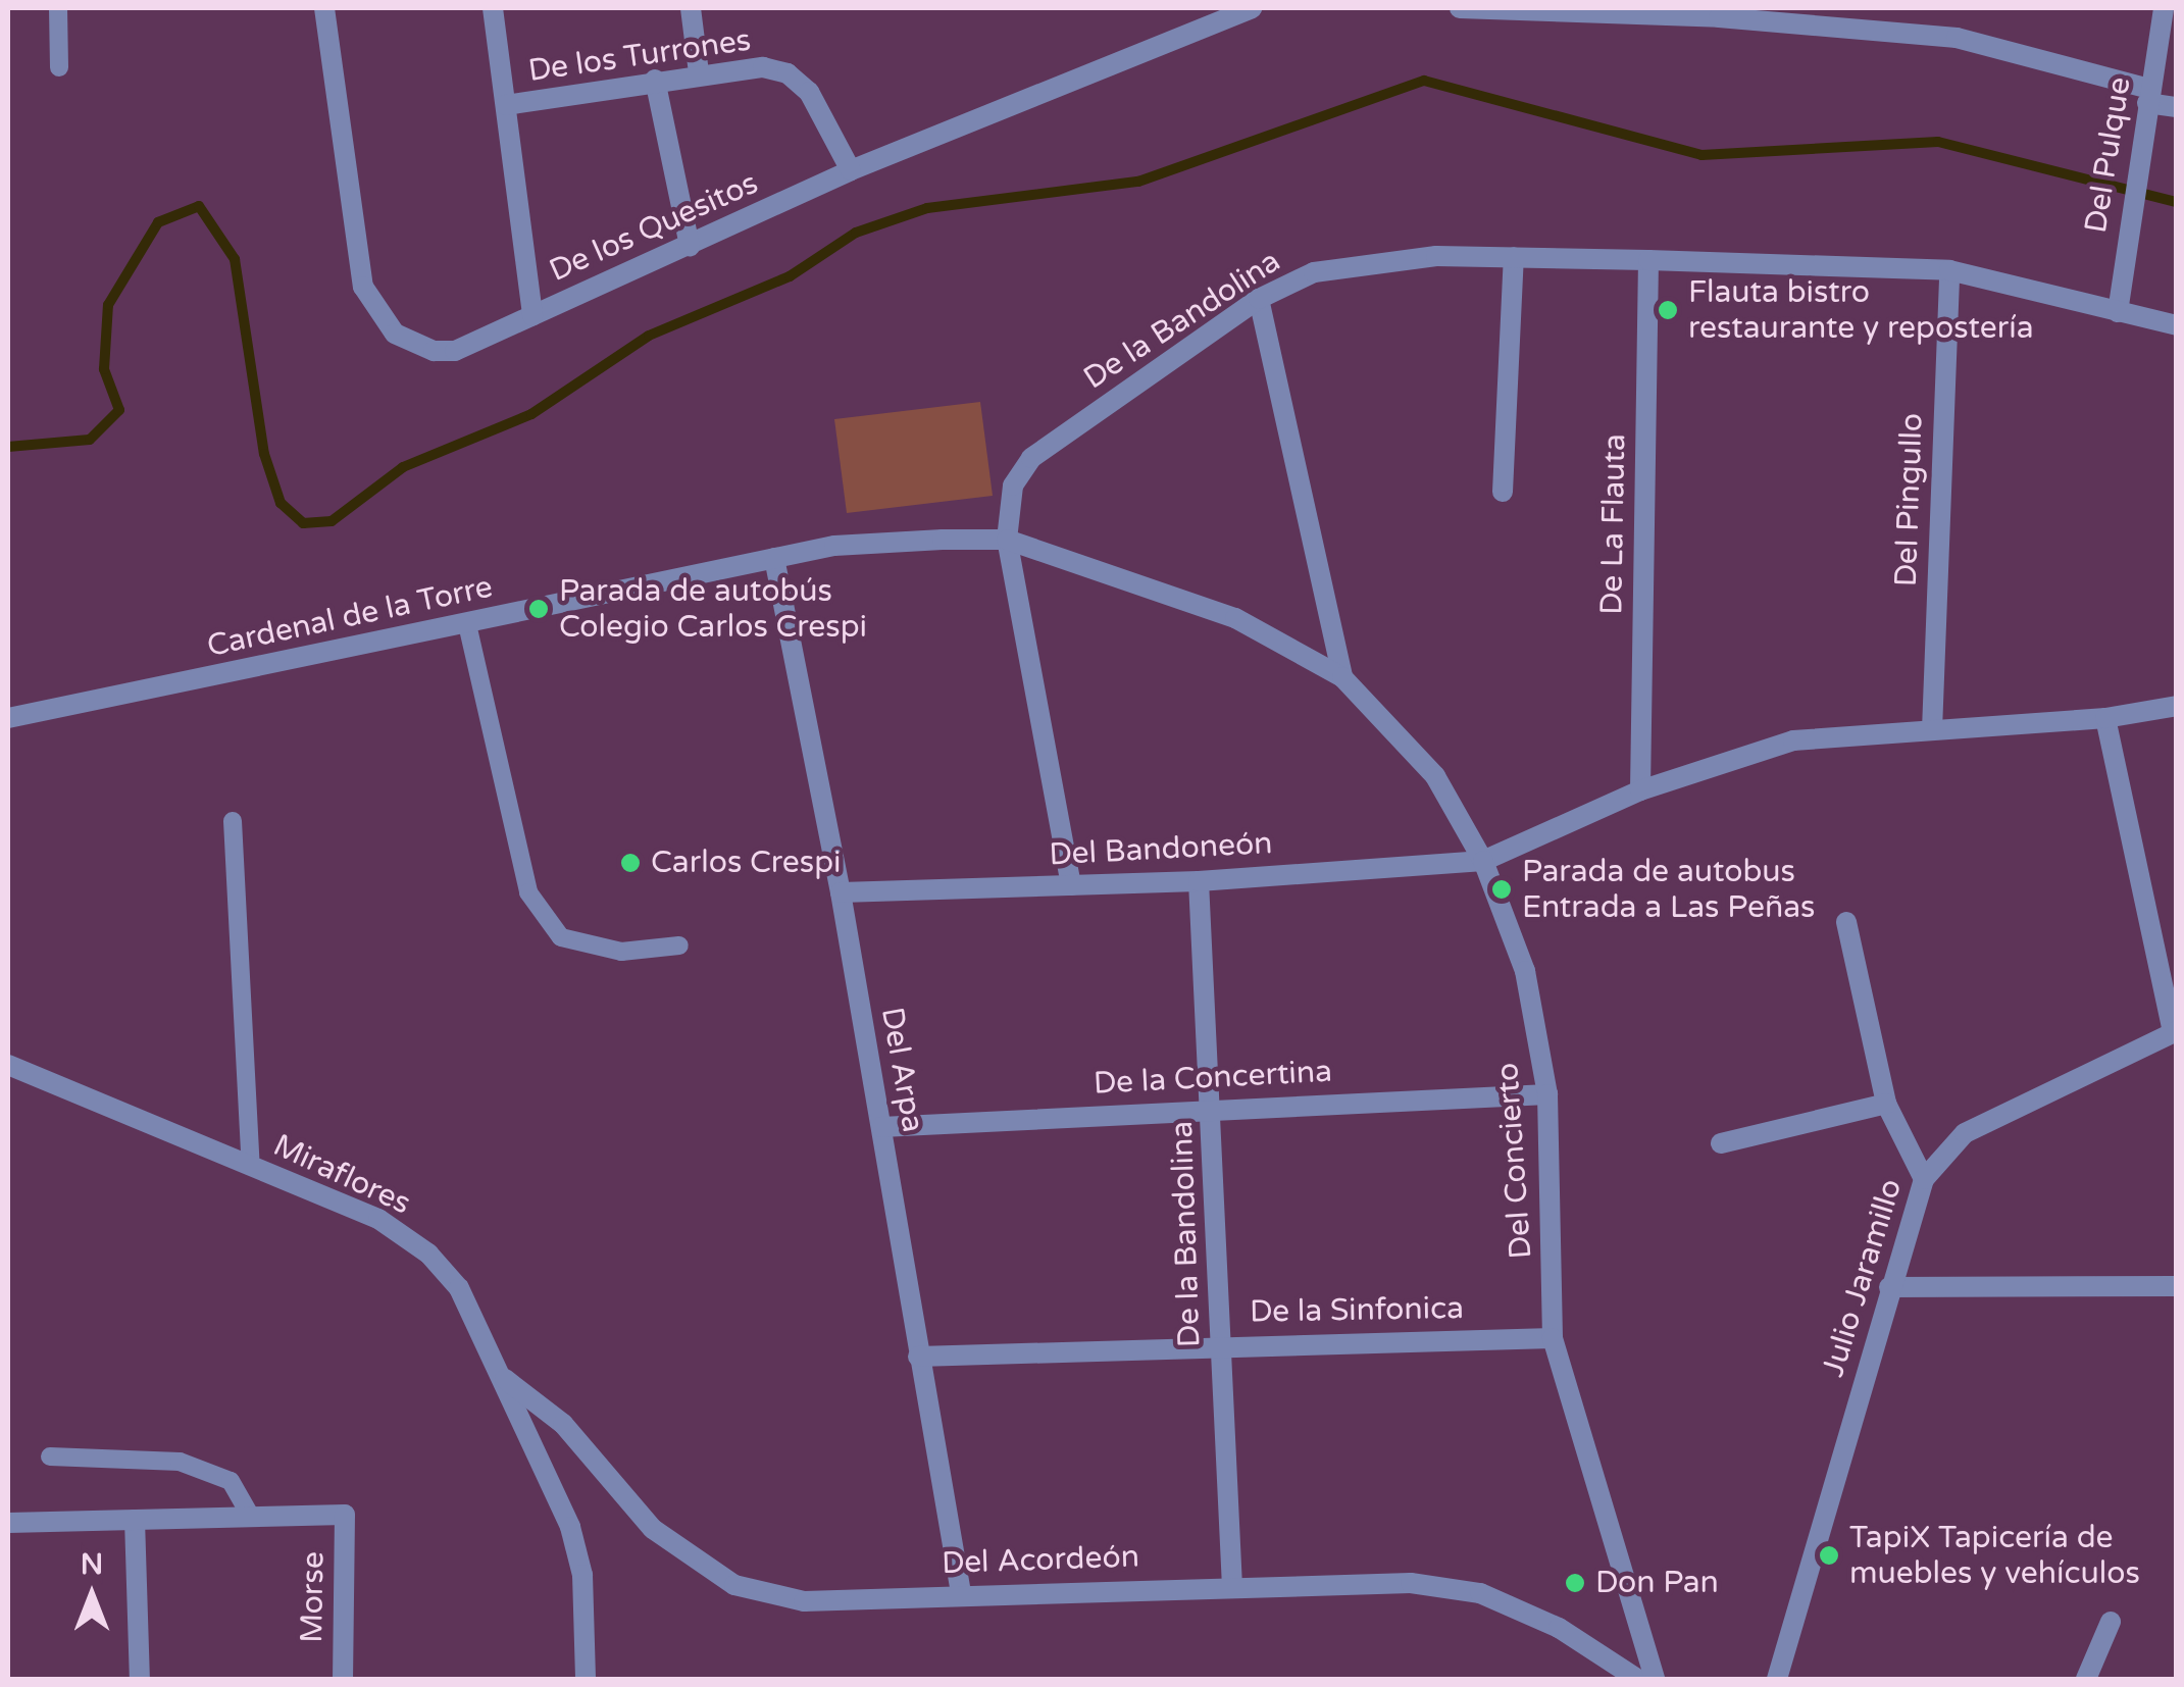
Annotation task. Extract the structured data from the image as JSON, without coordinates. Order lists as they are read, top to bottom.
{
  "streets": {
    "street": [
      "De los Turrones",
      "Del Pulque",
      "De los Quesitos",
      "De la Bandolina",
      "Del Pingullo",
      "De La Flauta",
      "Cardenal de la Torre",
      "Del Bandoneón",
      "Del Arpa",
      "De la Concertina",
      "Del Concierto",
      "Miraflores",
      "Julio Jaramillo",
      "De la Sinfonica",
      "Del Acordeón",
      "Morse"
    ]
  },
  "crossings": [
    ["De los Turrones", "De los Quesitos"],
    ["Del Pulque", "De la Bandolina"],
    ["De la Bandolina", "Del Pingullo"],
    ["De la Bandolina", "De La Flauta"],
    ["De la Bandolina", "Cardenal de la Torre"],
    ["De la Bandolina", "Del Bandoneón"],
    ["De la Bandolina", "De la Concertina"],
    ["De la Bandolina", "Del Concierto"],
    ["De la Bandolina", "De la Sinfonica"],
    ["De la Bandolina", "Del Acordeón"],
    ["Cardenal de la Torre", "Del Arpa"],
    ["Cardenal de la Torre", "Del Concierto"],
    ["Del Bandoneón", "Del Arpa"],
    ["Del Bandoneón", "Del Concierto"],
    ["Del Arpa", "De la Concertina"],
    ["Del Arpa", "De la Sinfonica"],
    ["Del Arpa", "Del Acordeón"],
    ["De la Concertina", "Del Concierto"],
    ["Del Concierto", "De la Sinfonica"],
    ["Miraflores", "Del Acordeón"]
  ],
  "places": [
    "Flauta bistro restaurante y repostería",
    "Parada de autobús Colegio Carlos Crespi",
    "Carlos Crespi",
    "Parada de autobus Entrada a Las Peñas",
    "TapiX Tapicería de muebles y vehículos",
    "Don Pan"
  ],
  "north": "top"
}
